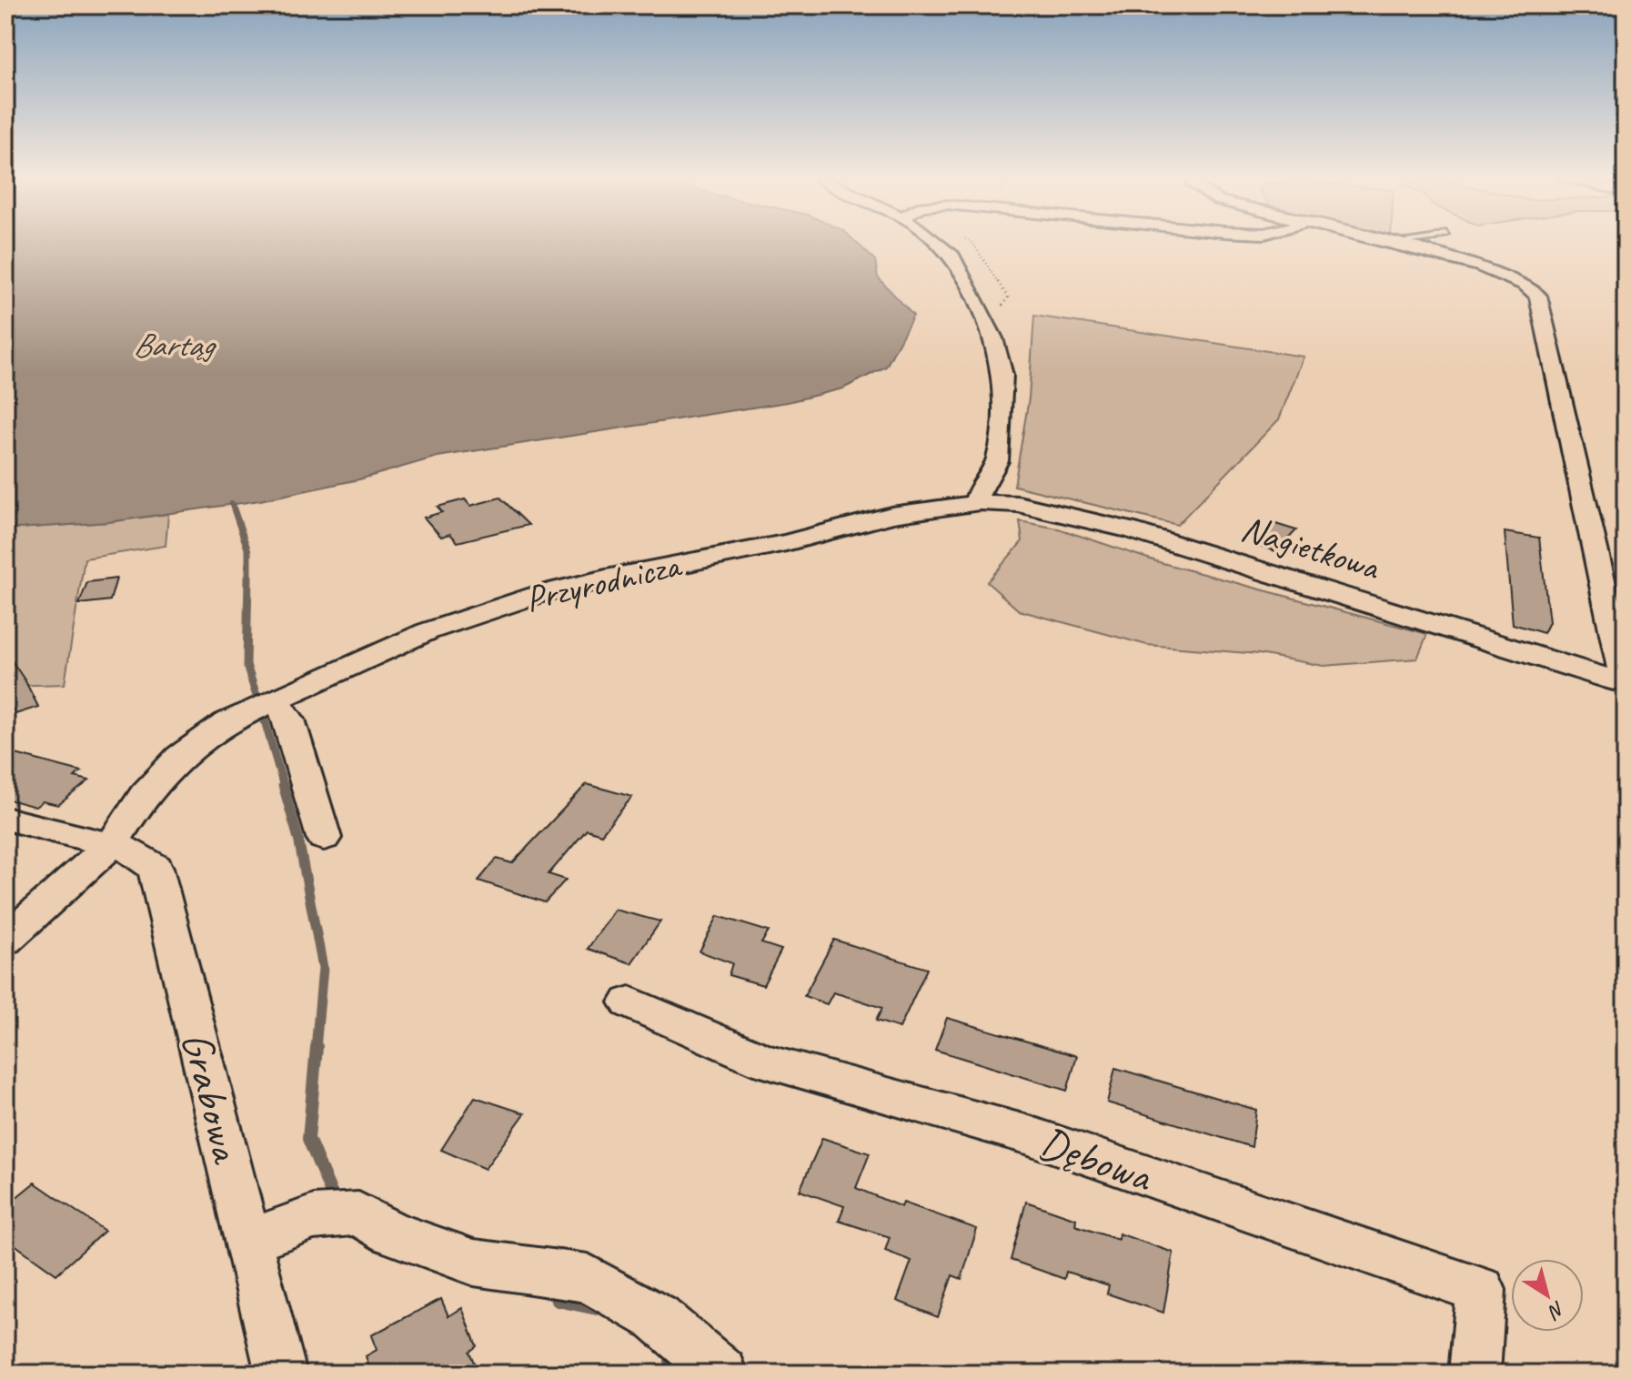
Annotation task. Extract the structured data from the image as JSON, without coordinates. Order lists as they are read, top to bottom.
{
  "streets": {
    "street": [
      "Nagietkowa",
      "Przyrodnicza",
      "Grabowa",
      "Dębowa"
    ]
  },
  "crossings": [
    ["Nagietkowa", "Przyrodnicza"],
    ["Przyrodnicza", "Grabowa"]
  ],
  "water": ["Bartąg"],
  "north": "bottom right"
}
